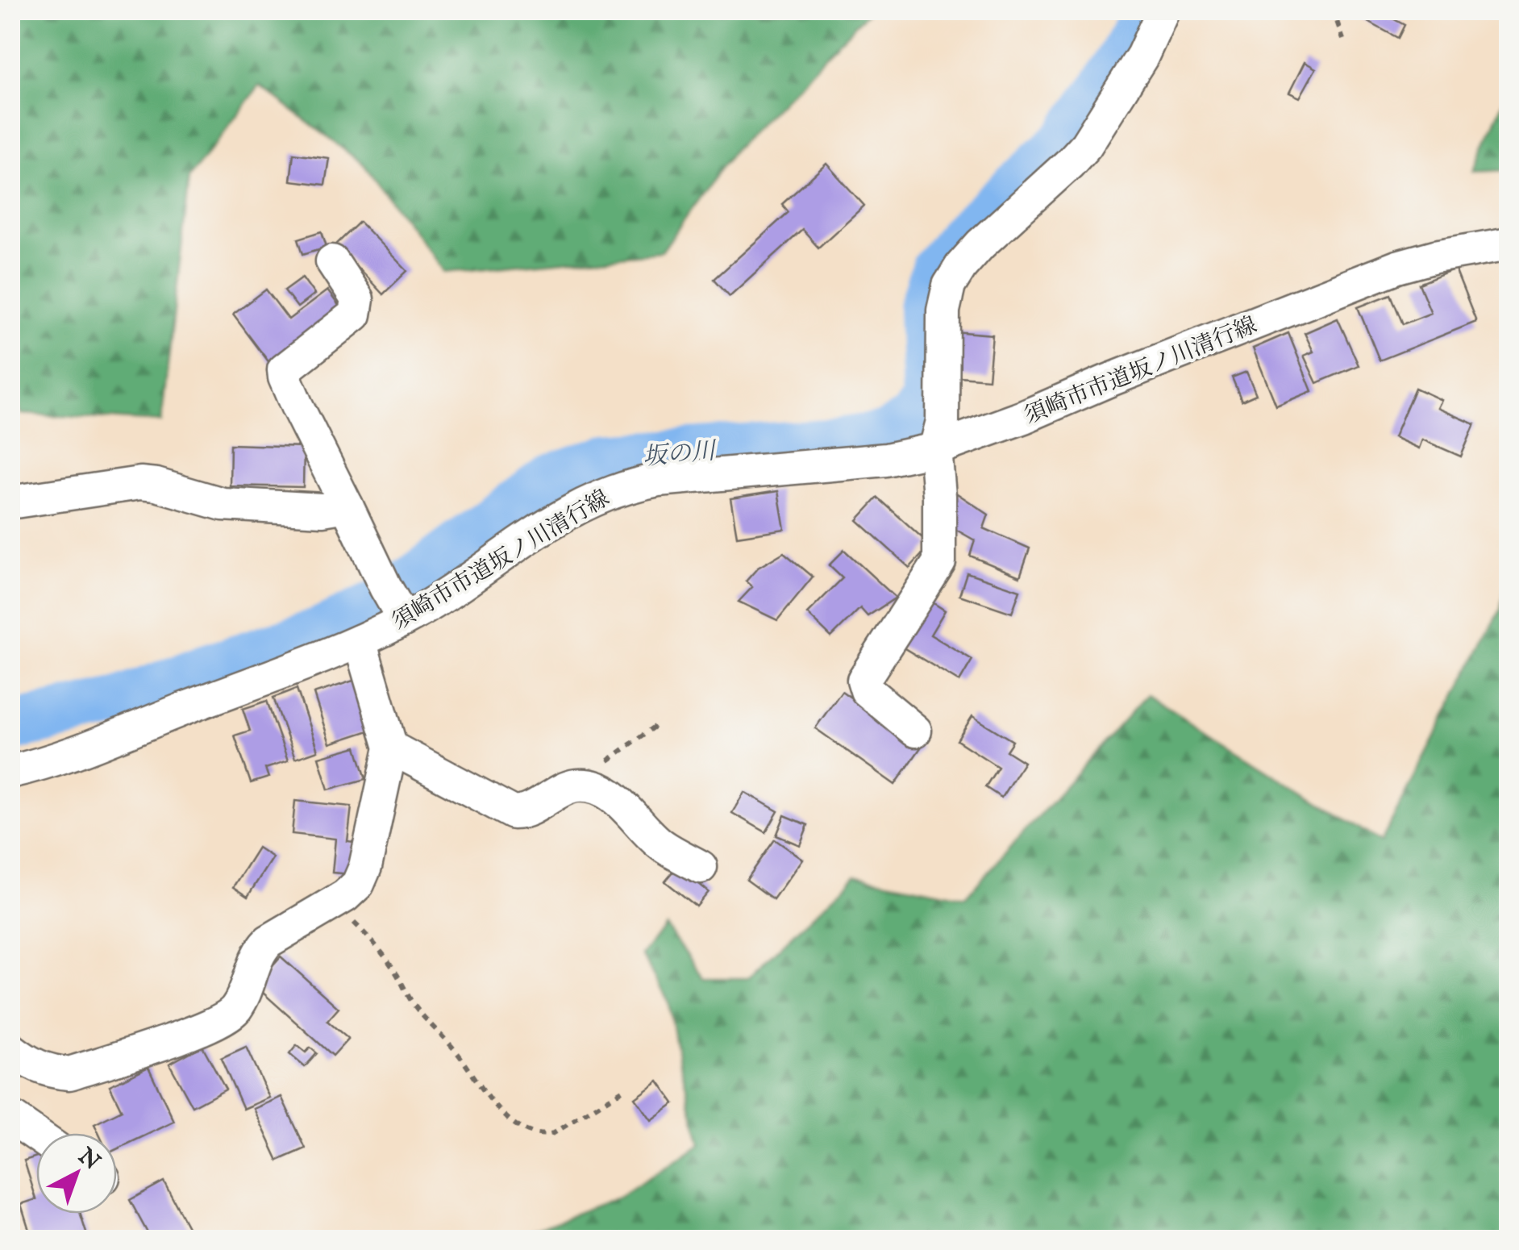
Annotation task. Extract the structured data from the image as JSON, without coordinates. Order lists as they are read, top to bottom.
{
  "streets": {
    "street": ["須崎市市道坂ノ川清行線"]
  },
  "water": ["坂の川"],
  "north": "top right"
}
